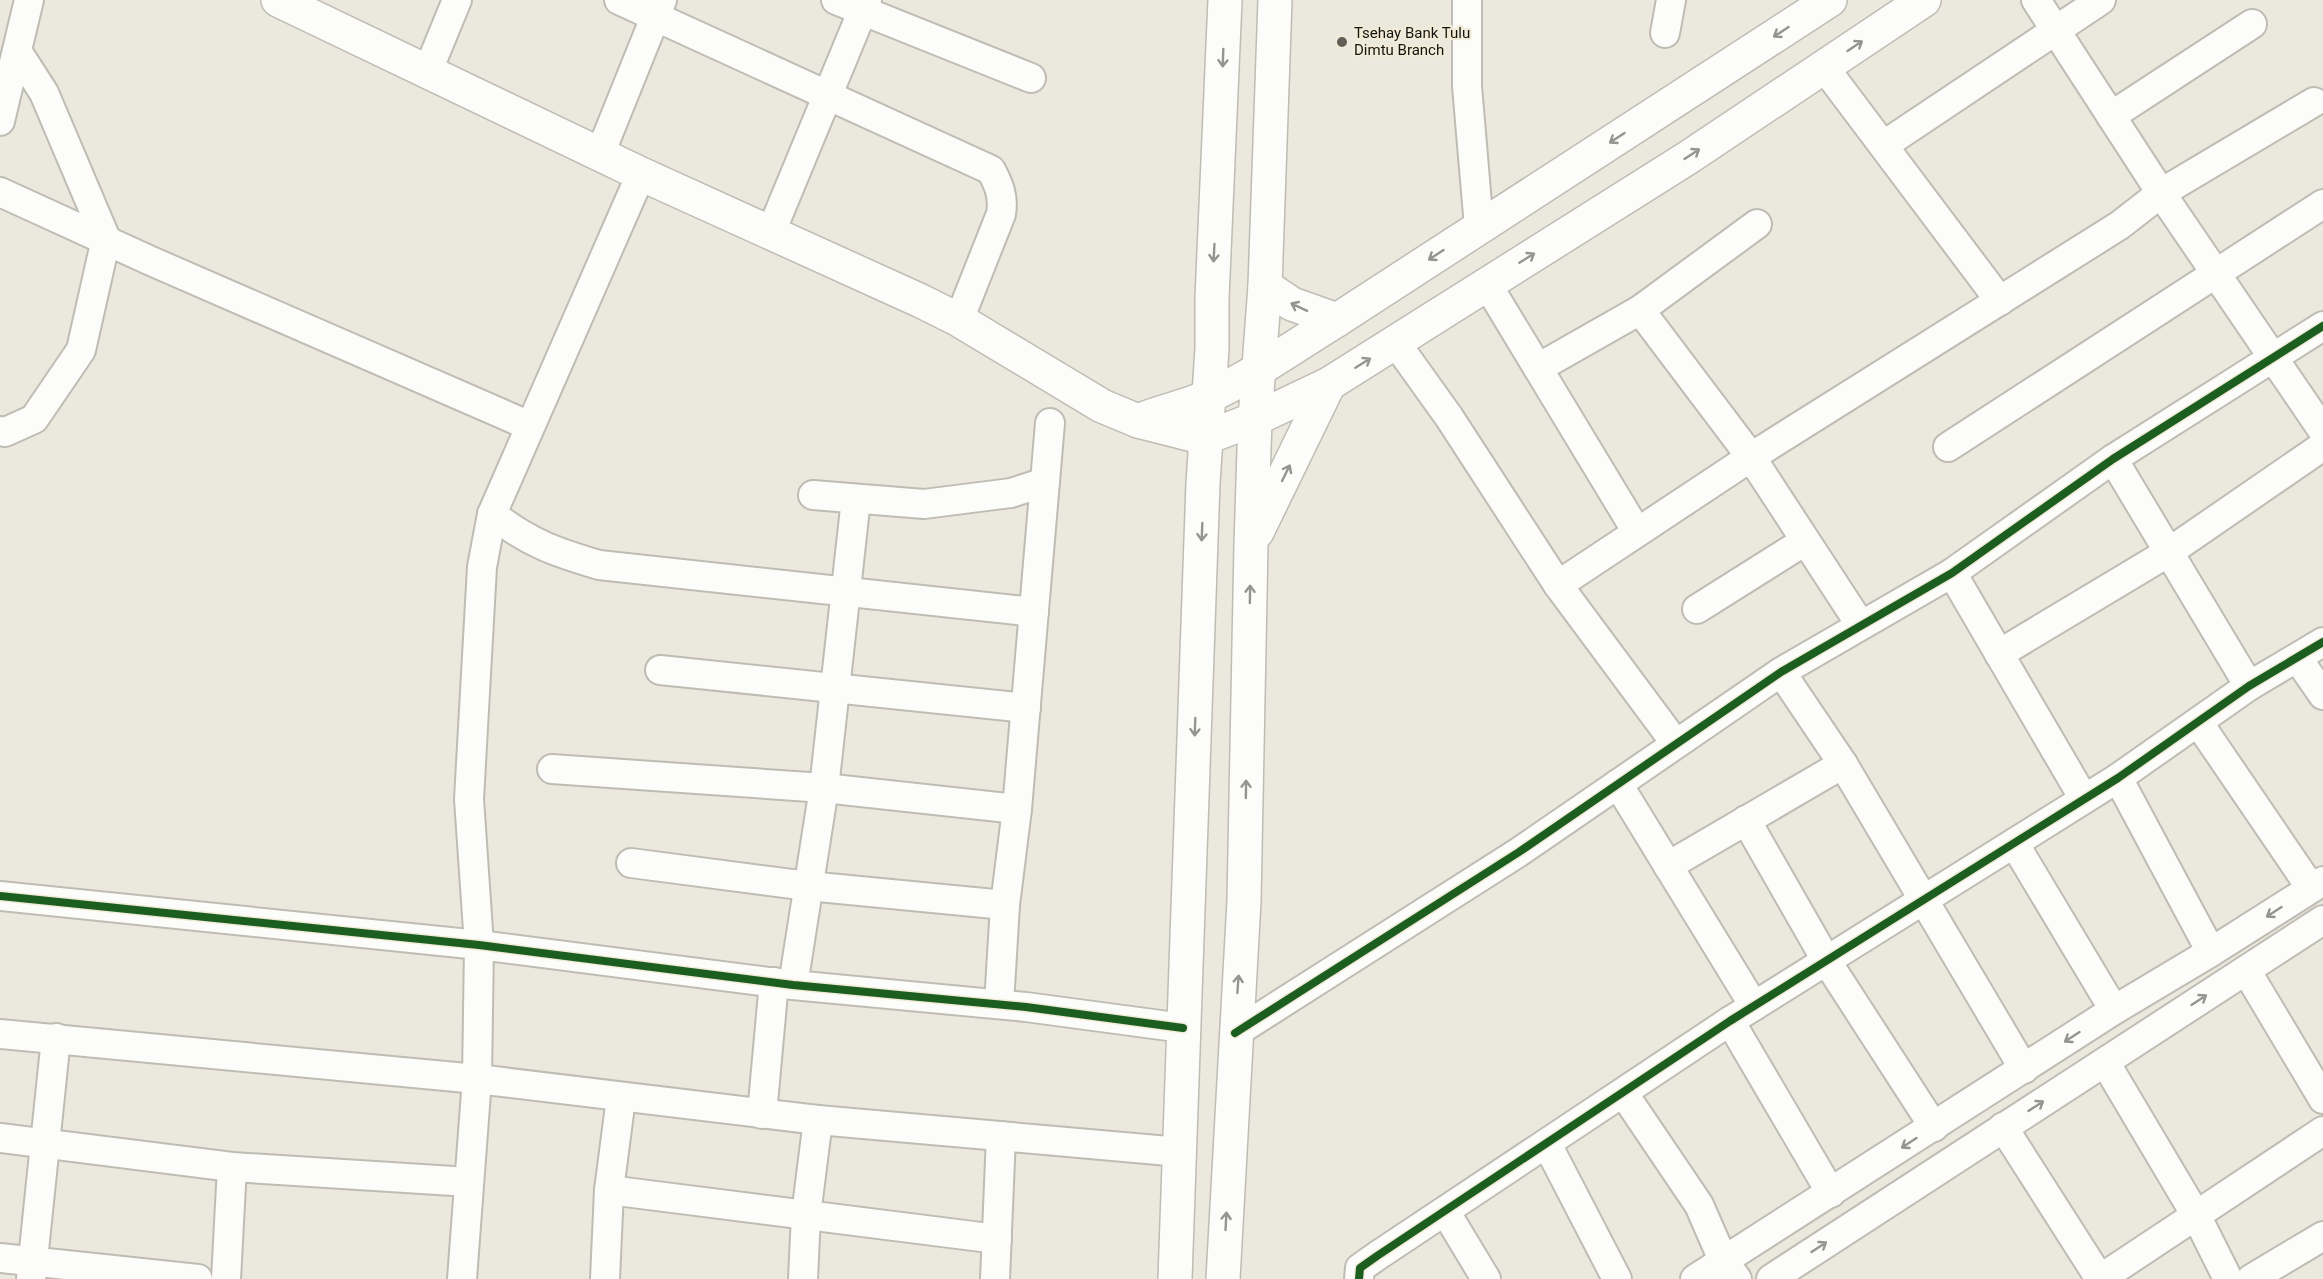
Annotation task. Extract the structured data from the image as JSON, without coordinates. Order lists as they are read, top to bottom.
{
  "places": ["Tsehay Bank Tulu Dimtu Branch"]
}
